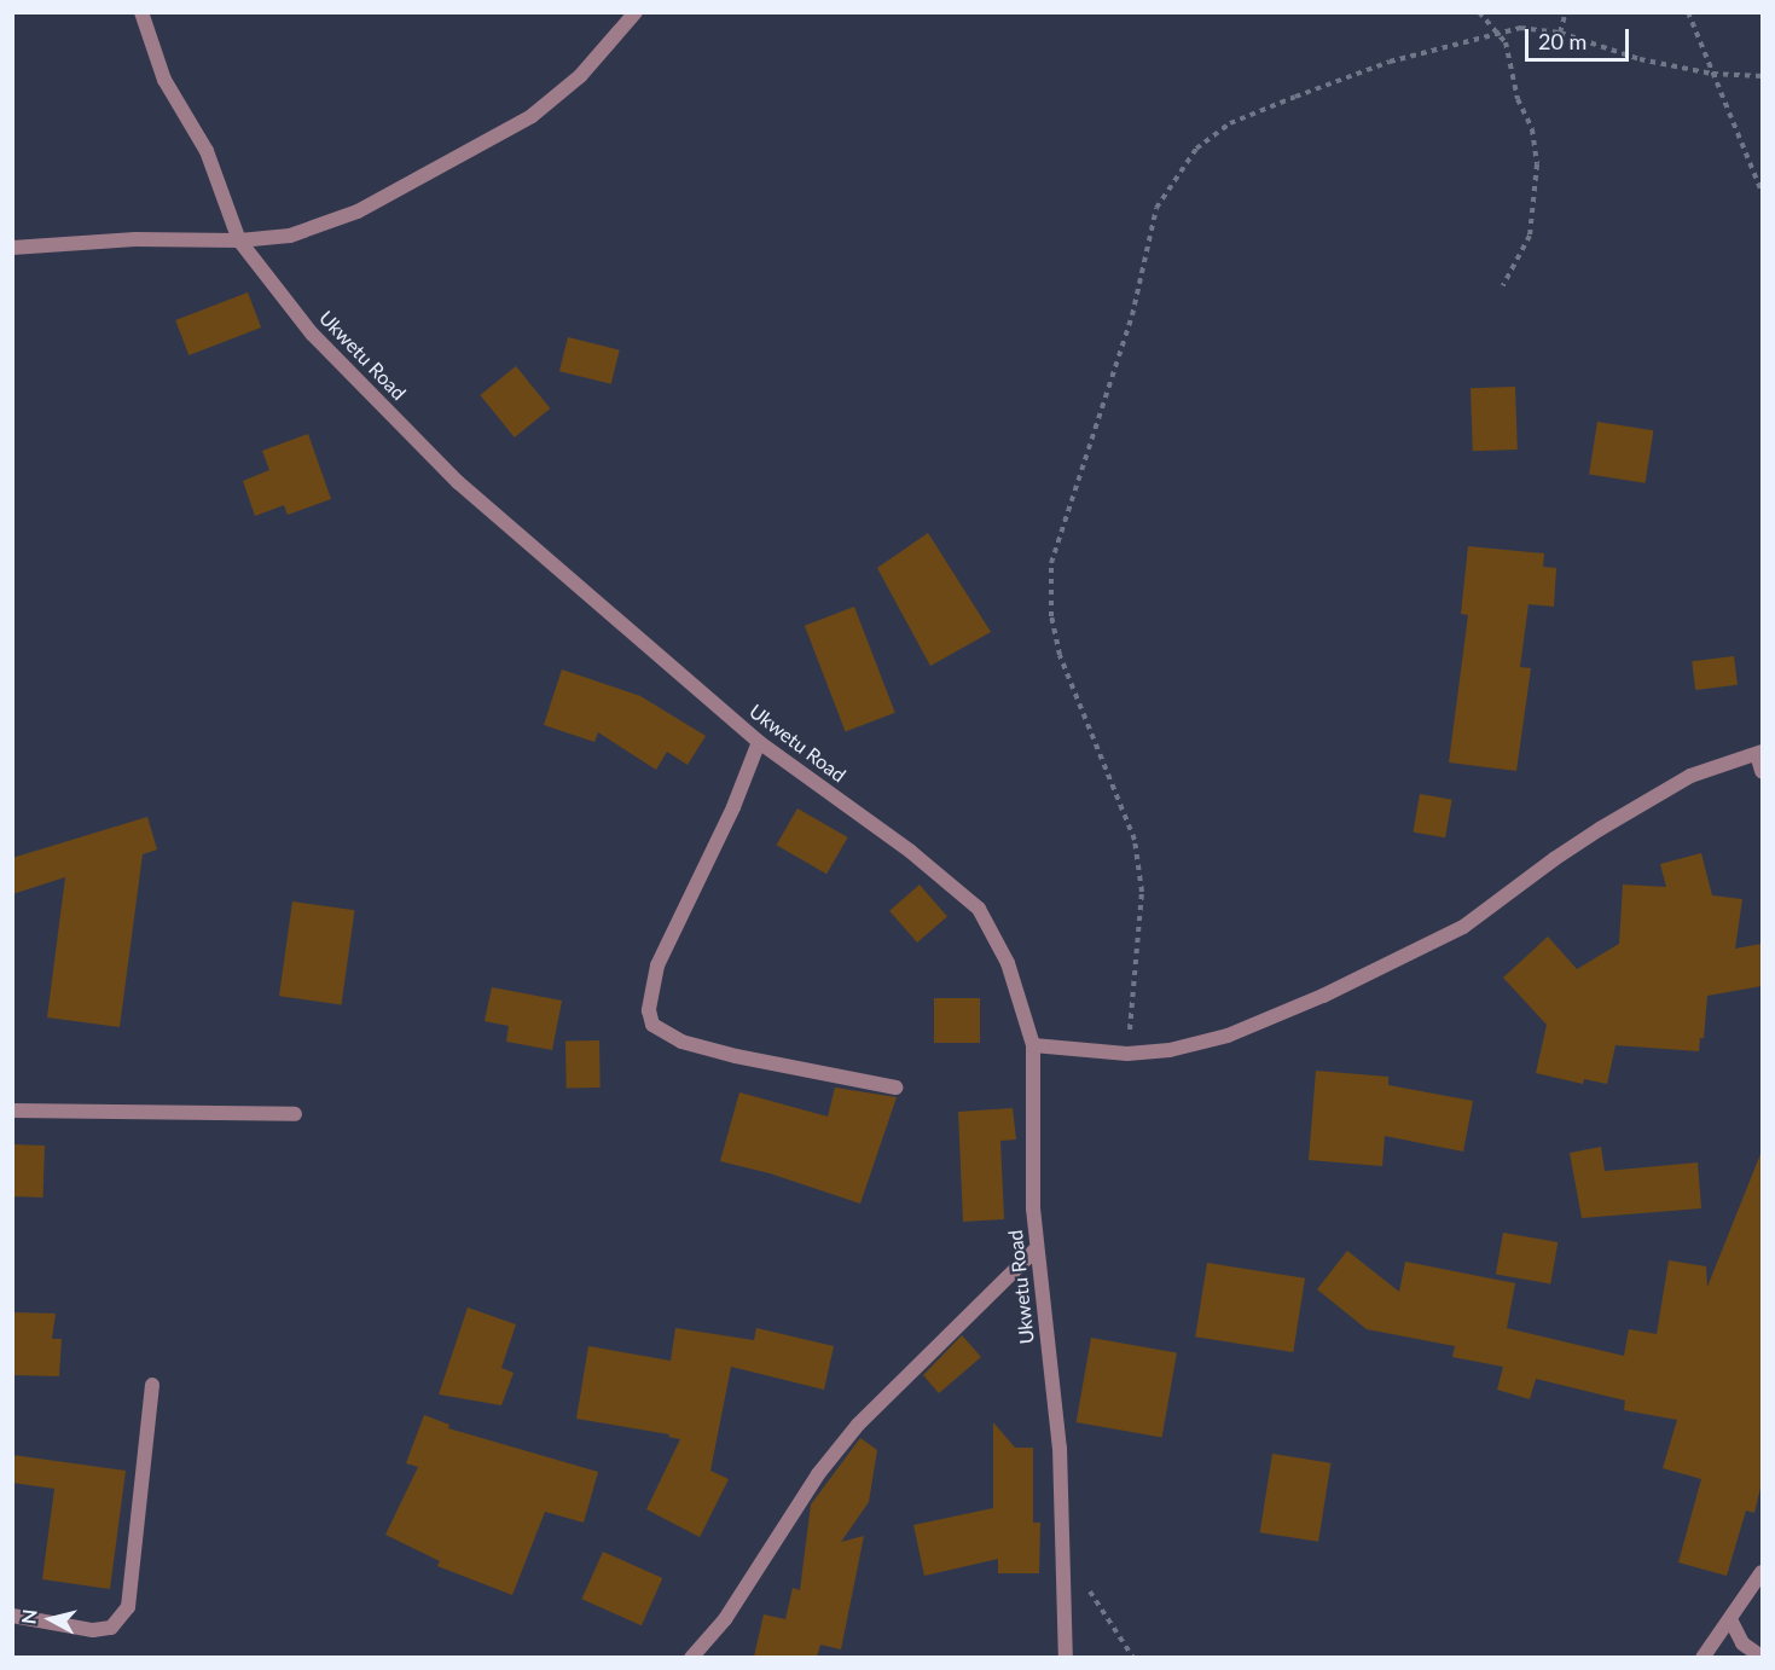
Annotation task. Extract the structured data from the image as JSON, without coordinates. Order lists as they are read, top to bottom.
{
  "streets": {
    "street": ["Ukwetu Road"]
  },
  "scale_bar": "20 m",
  "north": "left"
}
